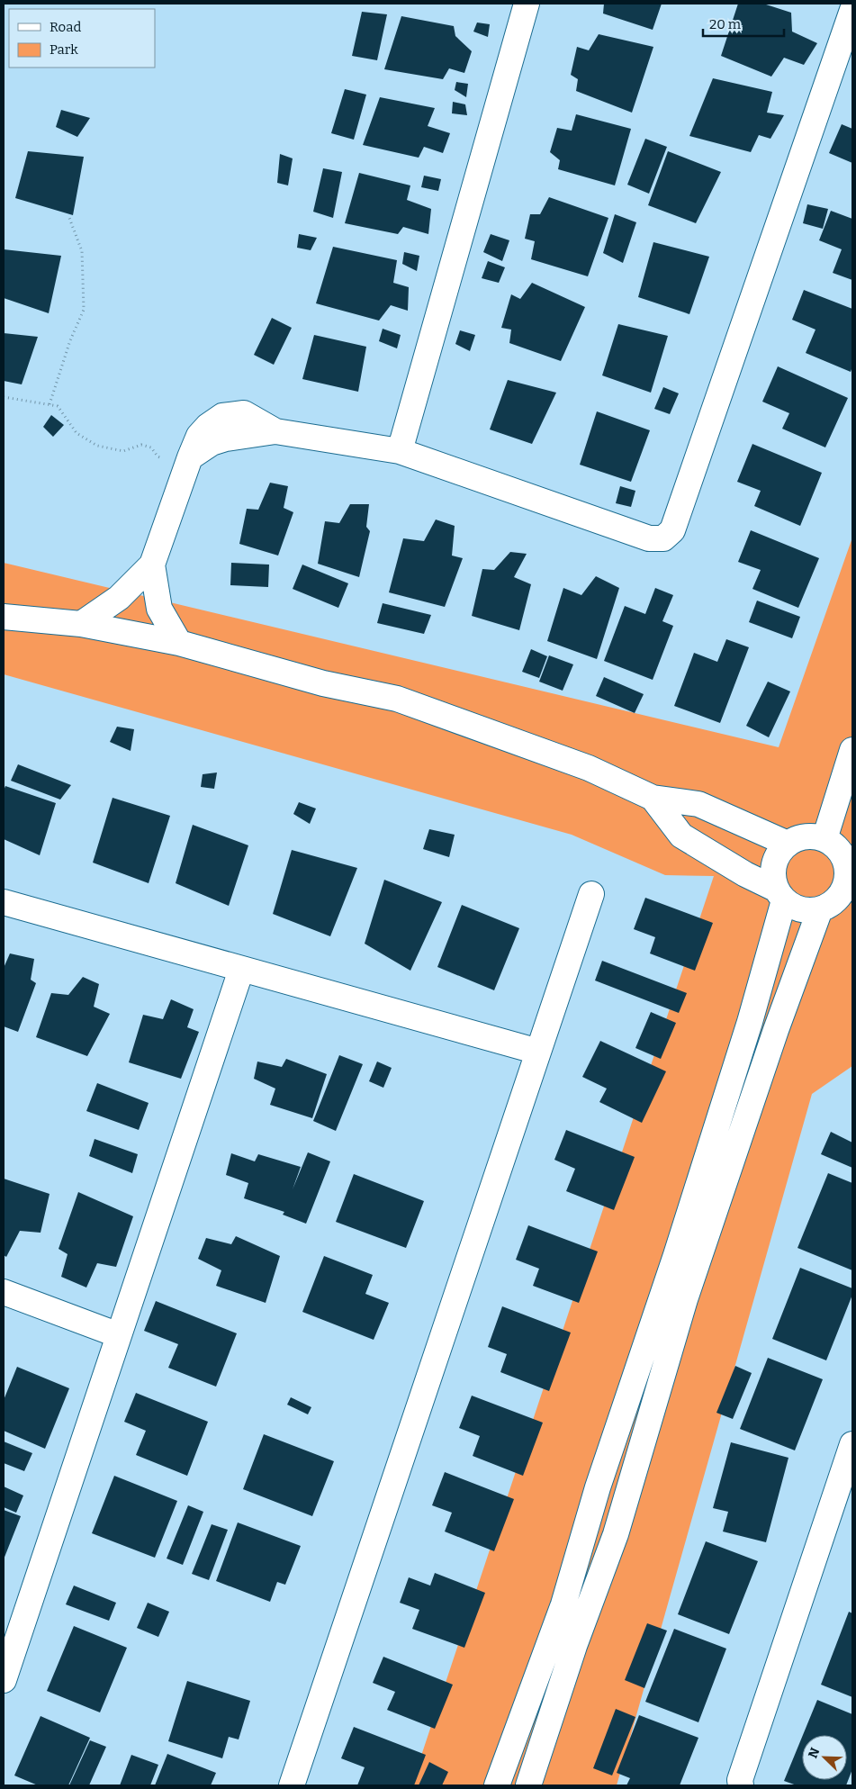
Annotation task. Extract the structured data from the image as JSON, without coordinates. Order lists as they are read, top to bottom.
{
  "legend": ["Road", "Park"],
  "scale_bar": "20 m",
  "north": "top left"
}
